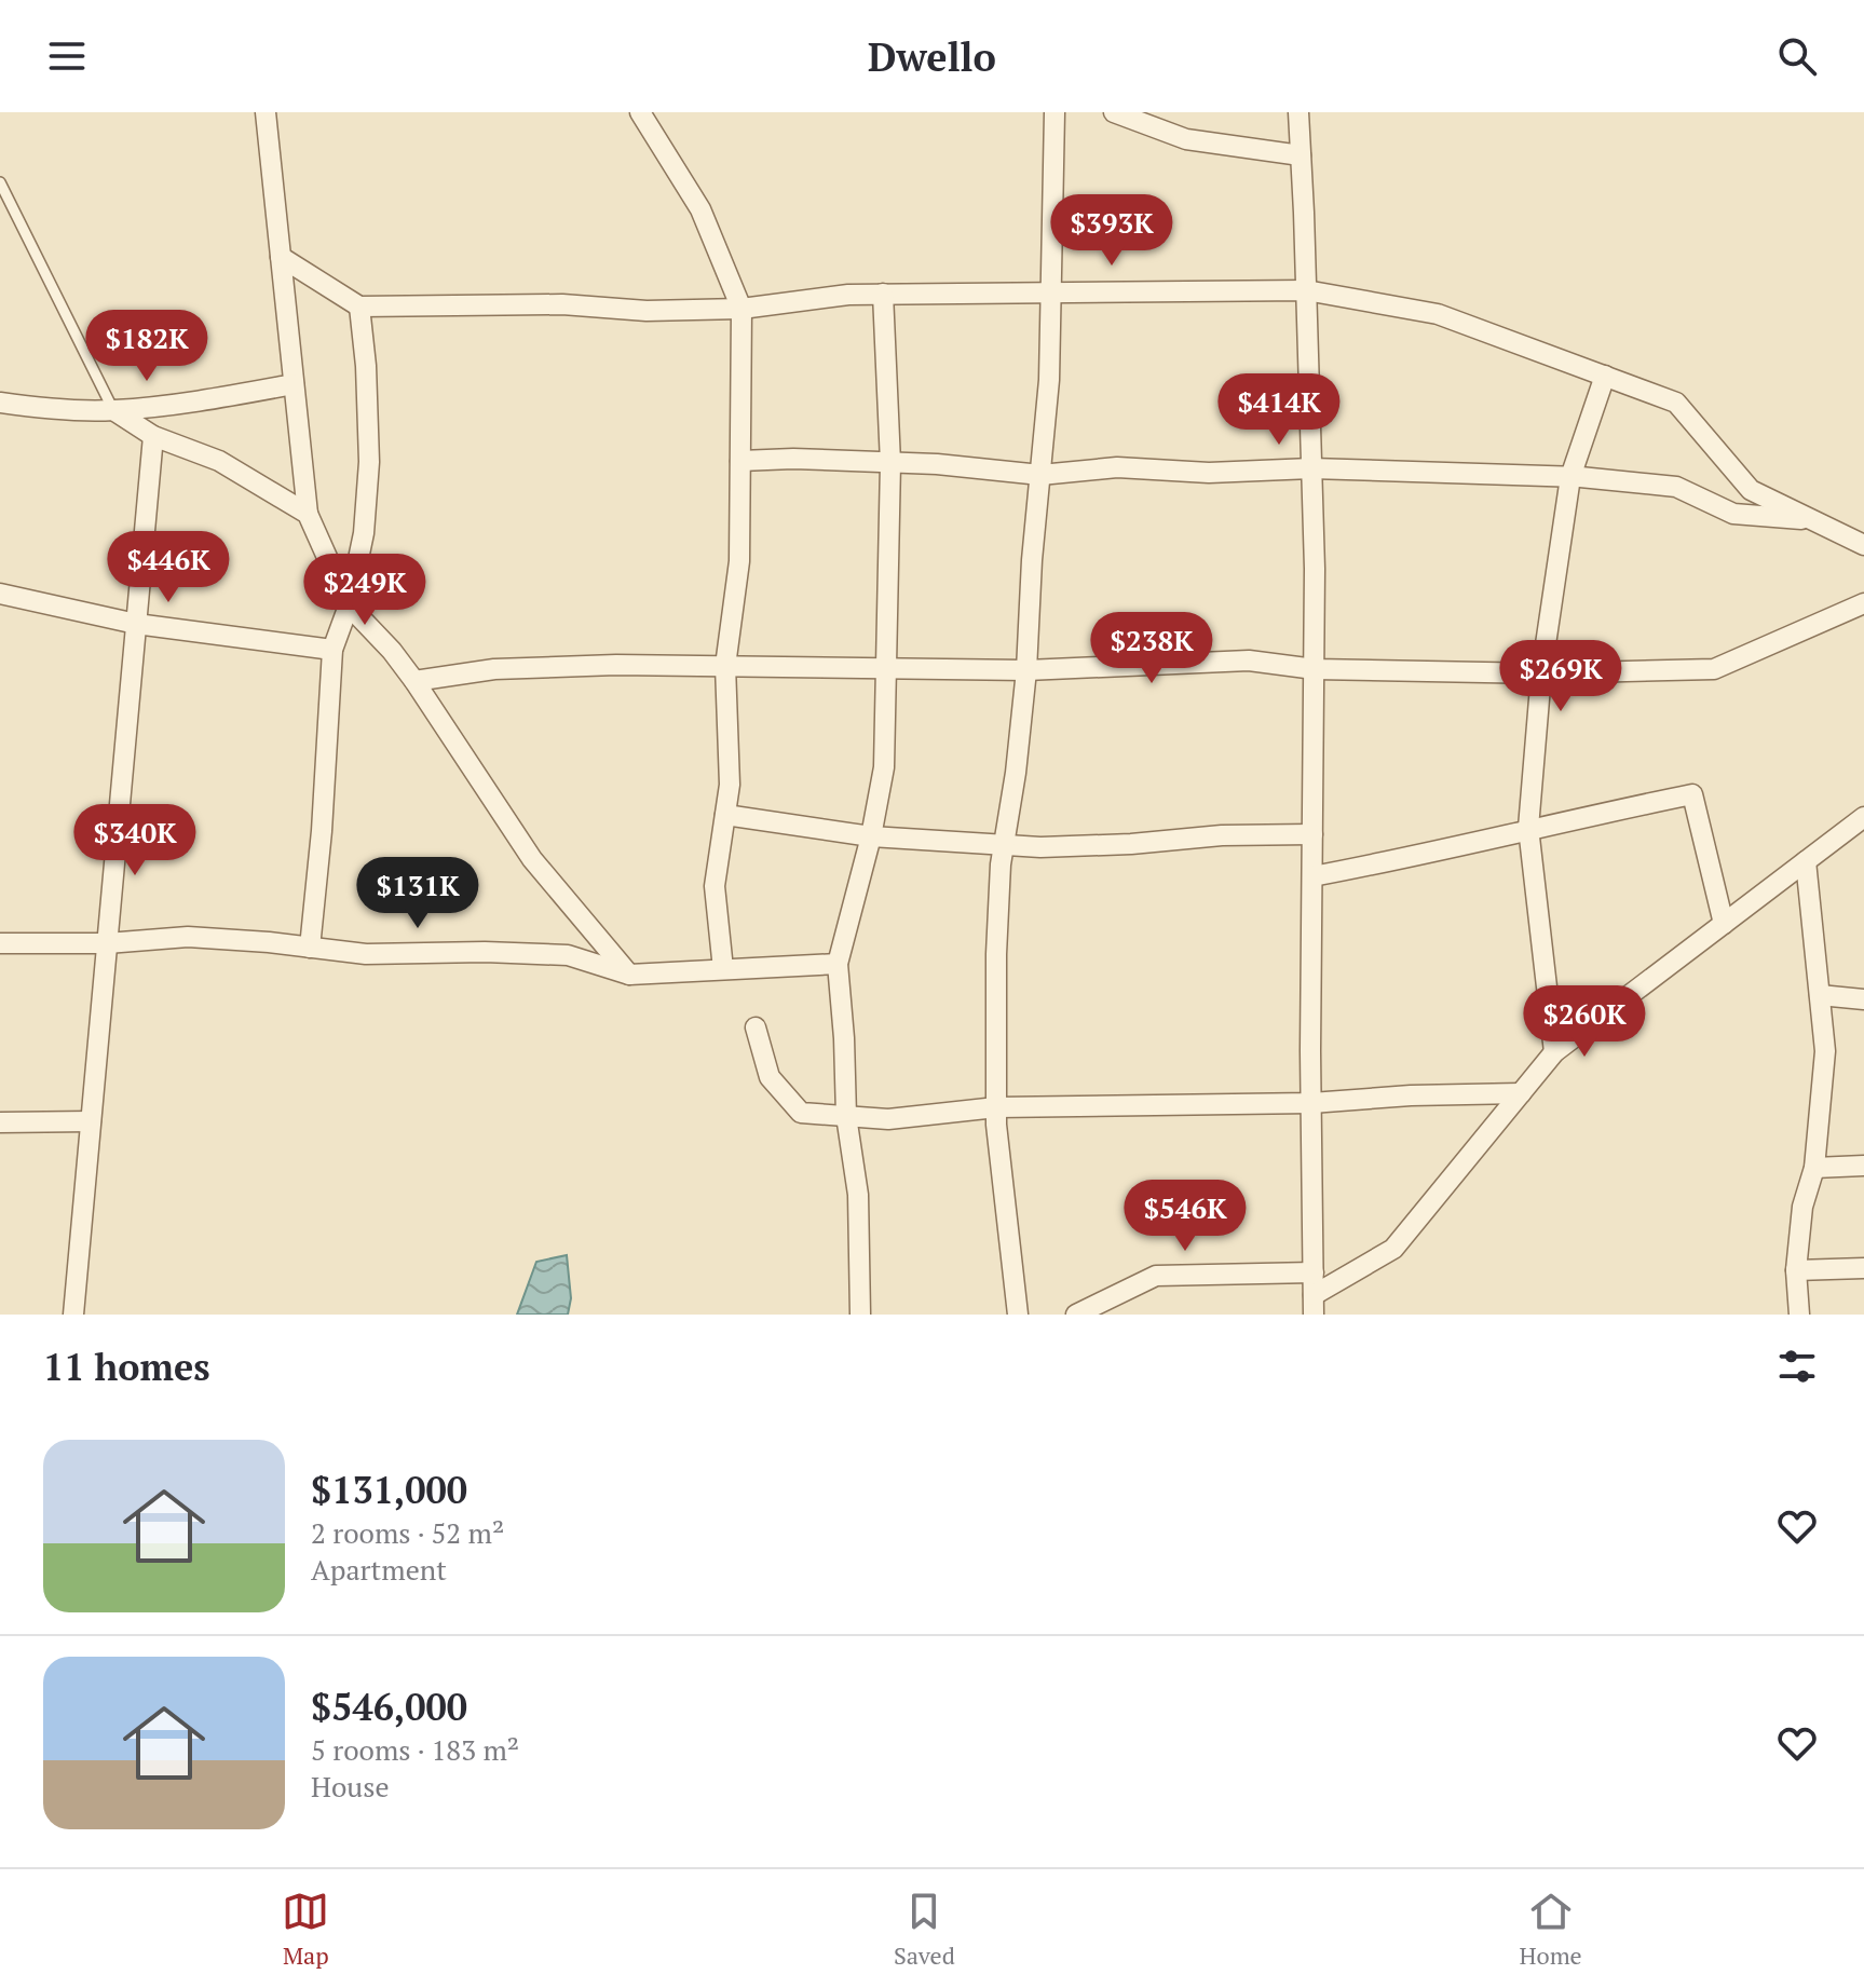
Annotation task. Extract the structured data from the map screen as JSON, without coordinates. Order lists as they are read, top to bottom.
{
  "page": {
    "header": "Dwello",
    "price": [
      "$393K",
      "$182K",
      "$414K",
      "$446K",
      "$249K",
      "$238K",
      "$269K",
      "$340K",
      "$131K",
      "$260K",
      "$546K"
    ],
    "heading": "11 homes",
    "list": [
      {
        "name": "$131,000",
        "note": "2 rooms · 52 m² · Apartment"
      },
      {
        "name": "$546,000",
        "note": "5 rooms · 183 m² · House"
      }
    ],
    "tabs": ["Map", "Saved", "Home"]
  }
}
